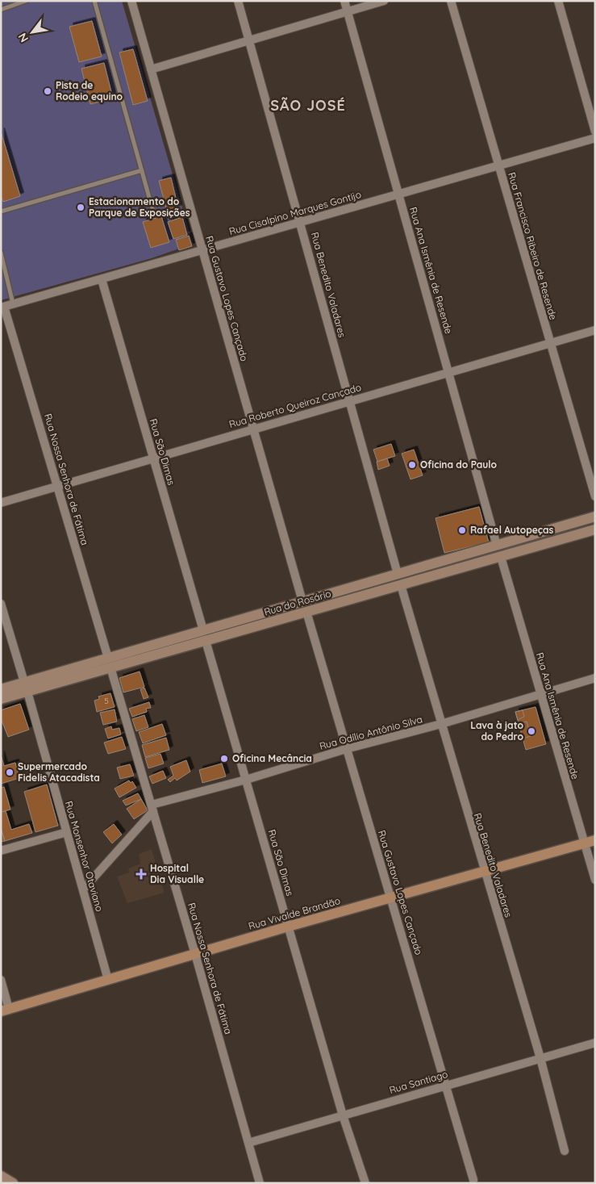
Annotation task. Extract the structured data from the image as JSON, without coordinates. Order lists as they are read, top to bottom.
{
  "streets": {
    "main road": ["Rua do Rosário", "Rua Vivalde Brandão"],
    "street": [
      "Rua Cisalpino Marques Gontijo",
      "Rua Francisco Ribeiro de Resende",
      "Rua Ana Ismênia de Resende",
      "Rua Benedito Valadares",
      "Rua Gustavo Lopes Cançado",
      "Rua Roberto Queiroz Cançado",
      "Rua São Dimas",
      "Rua Nossa Senhora de Fátima",
      "Rua Odílio Antônio Silva",
      "Rua Monsenhor Otaviano",
      "Rua Santiago"
    ]
  },
  "crossings": [
    ["Rua Cisalpino Marques Gontijo", "Rua Francisco Ribeiro de Resende"],
    ["Rua Cisalpino Marques Gontijo", "Rua Ana Ismênia de Resende"],
    ["Rua Cisalpino Marques Gontijo", "Rua Benedito Valadares"],
    ["Rua Cisalpino Marques Gontijo", "Rua Gustavo Lopes Cançado"],
    ["Rua Cisalpino Marques Gontijo", "Rua São Dimas"],
    ["Rua Cisalpino Marques Gontijo", "Rua Nossa Senhora de Fátima"],
    ["Rua Francisco Ribeiro de Resende", "Rua Roberto Queiroz Cançado"],
    ["Rua Ana Ismênia de Resende", "Rua Roberto Queiroz Cançado"],
    ["Rua Ana Ismênia de Resende", "Rua do Rosário"],
    ["Rua Ana Ismênia de Resende", "Rua Odílio Antônio Silva"],
    ["Rua Ana Ismênia de Resende", "Rua Vivalde Brandão"],
    ["Rua Benedito Valadares", "Rua Roberto Queiroz Cançado"],
    ["Rua Benedito Valadares", "Rua do Rosário"],
    ["Rua Benedito Valadares", "Rua Odílio Antônio Silva"],
    ["Rua Benedito Valadares", "Rua Vivalde Brandão"],
    ["Rua Benedito Valadares", "Rua Santiago"],
    ["Rua Gustavo Lopes Cançado", "Rua Roberto Queiroz Cançado"],
    ["Rua Gustavo Lopes Cançado", "Rua do Rosário"],
    ["Rua Gustavo Lopes Cançado", "Rua Odílio Antônio Silva"],
    ["Rua Gustavo Lopes Cançado", "Rua Vivalde Brandão"],
    ["Rua Gustavo Lopes Cançado", "Rua Santiago"],
    ["Rua Roberto Queiroz Cançado", "Rua São Dimas"],
    ["Rua Roberto Queiroz Cançado", "Rua Nossa Senhora de Fátima"],
    ["Rua São Dimas", "Rua do Rosário"],
    ["Rua São Dimas", "Rua Odílio Antônio Silva"],
    ["Rua São Dimas", "Rua Vivalde Brandão"],
    ["Rua São Dimas", "Rua Santiago"],
    ["Rua Nossa Senhora de Fátima", "Rua do Rosário"],
    ["Rua Nossa Senhora de Fátima", "Rua Odílio Antônio Silva"],
    ["Rua Nossa Senhora de Fátima", "Rua Vivalde Brandão"],
    ["Rua Nossa Senhora de Fátima", "Rua Santiago"],
    ["Rua do Rosário", "Rua Monsenhor Otaviano"],
    ["Rua Monsenhor Otaviano", "Rua Vivalde Brandão"]
  ],
  "districts": ["SÃO JOSÉ"],
  "places": {
    "other": [
      "Pista de Rodeio equino",
      "Estacionamento do Parque de Exposições",
      "Oficina do Paulo",
      "Rafael Autopeças",
      "Lava à jato do Pedro",
      "Oficina Mecância",
      "Supermercado Fidelis Atacadista"
    ],
    "health": ["Hospital Dia Visualle"]
  },
  "house_numbers": ["5"],
  "north": "bottom left"
}
